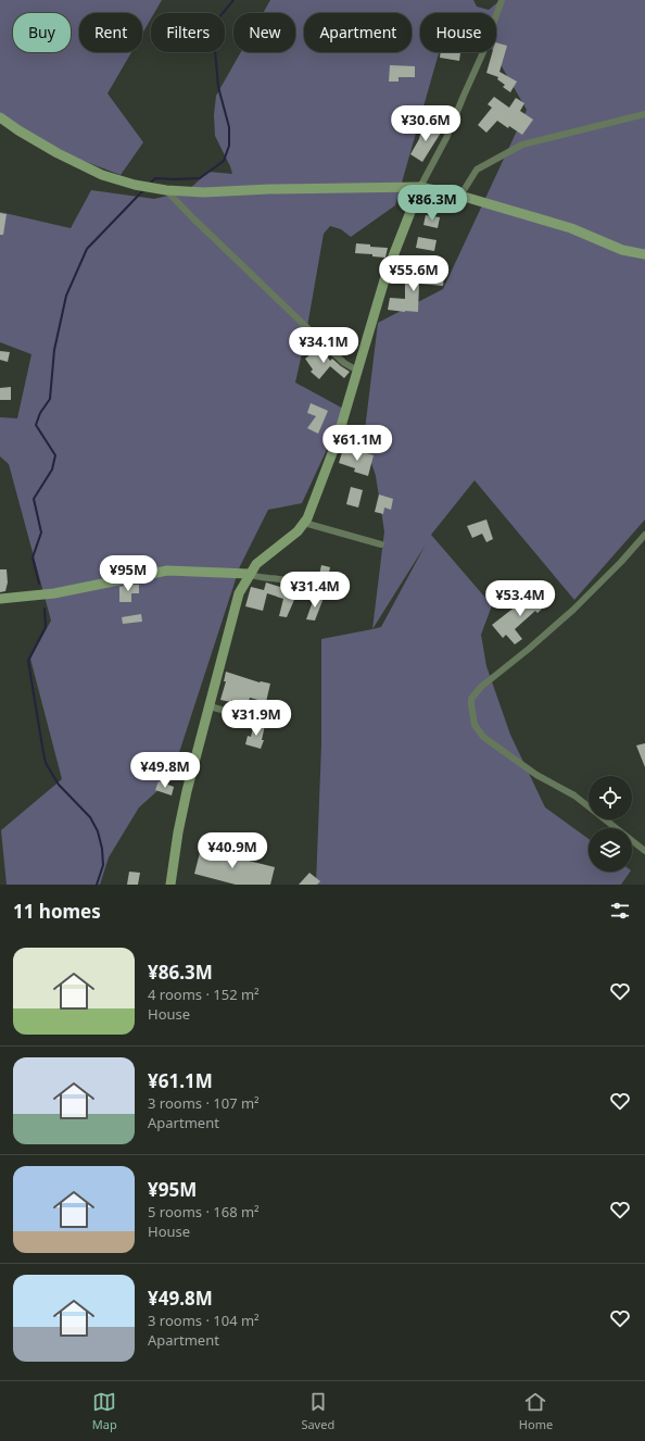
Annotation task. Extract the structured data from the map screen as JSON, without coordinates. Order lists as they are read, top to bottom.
{
  "page": {
    "chip": [
      "Buy",
      "Rent",
      "Filters",
      "New",
      "Apartment",
      "House"
    ],
    "price": [
      "¥30.6M",
      "¥86.3M",
      "¥55.6M",
      "¥34.1M",
      "¥61.1M",
      "¥95M",
      "¥31.4M",
      "¥53.4M",
      "¥31.9M",
      "¥49.8M",
      "¥40.9M"
    ],
    "heading": "11 homes",
    "list": [
      {
        "name": "¥86.3M",
        "note": "4 rooms · 152 m² · House"
      },
      {
        "name": "¥61.1M",
        "note": "3 rooms · 107 m² · Apartment"
      },
      {
        "name": "¥95M",
        "note": "5 rooms · 168 m² · House"
      },
      {
        "name": "¥49.8M",
        "note": "3 rooms · 104 m² · Apartment"
      }
    ],
    "tabs": ["Map", "Saved", "Home"]
  }
}
